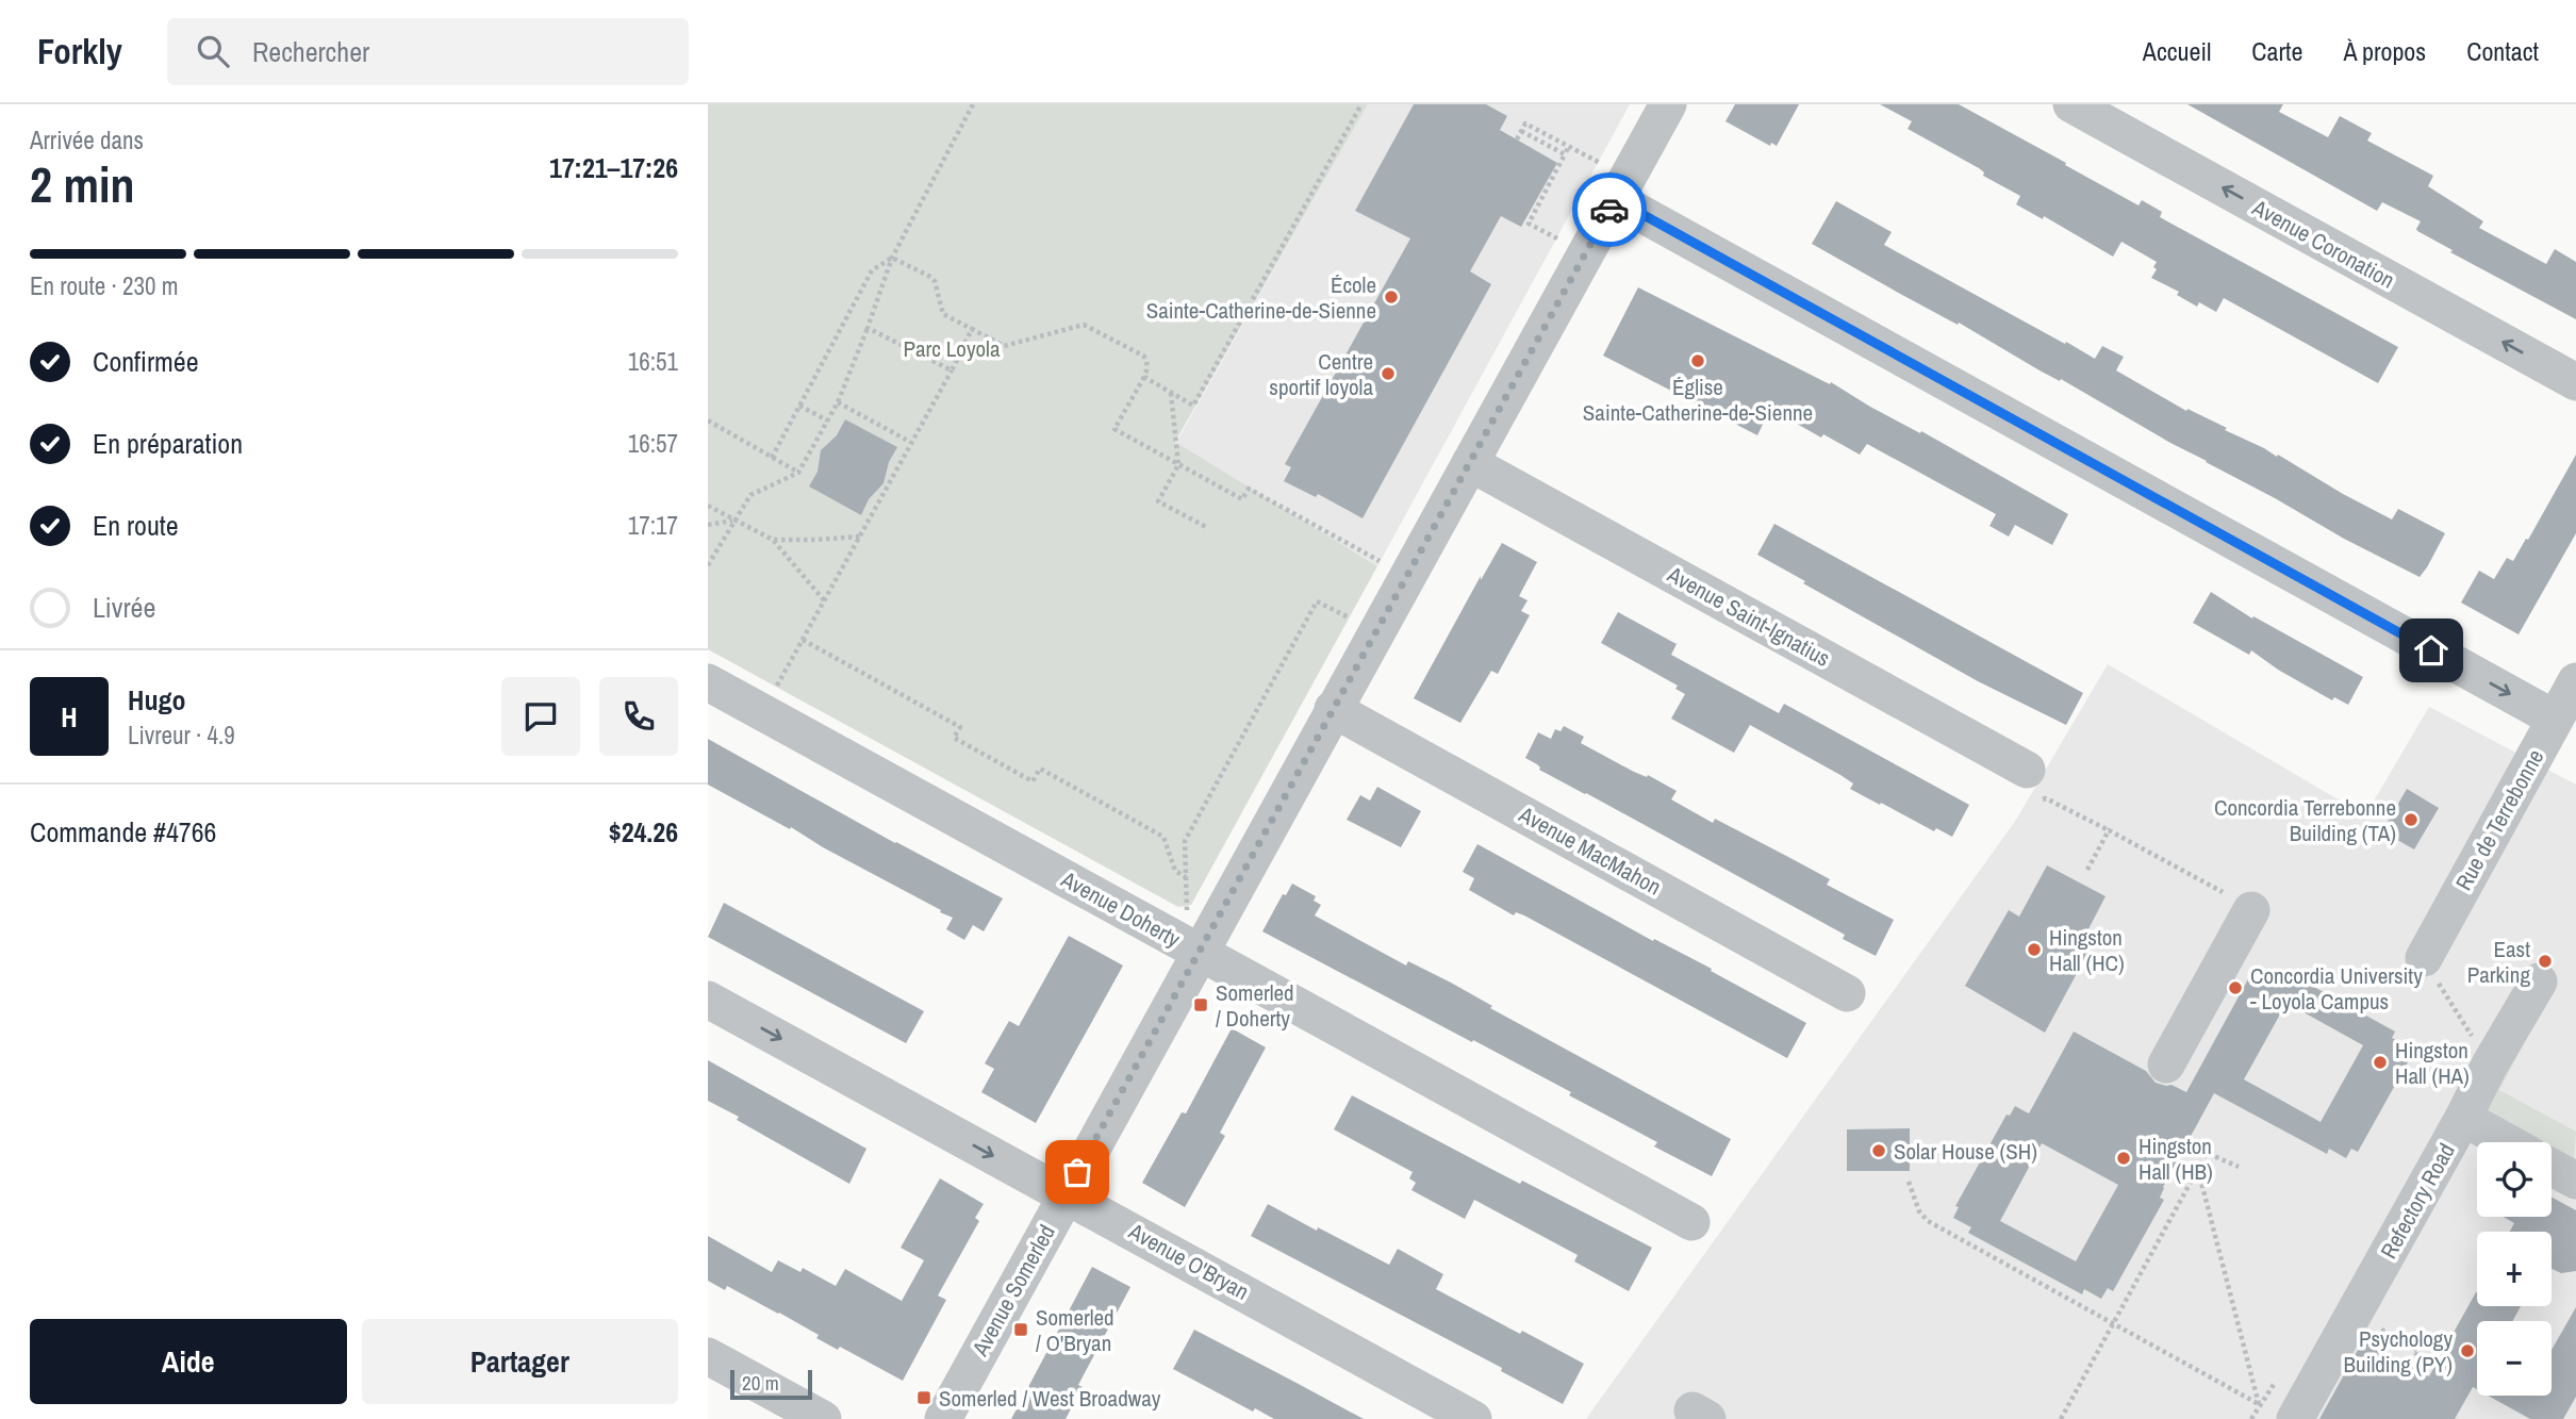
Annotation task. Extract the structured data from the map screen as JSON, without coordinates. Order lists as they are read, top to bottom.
{
  "streets": {
    "street": [
      "Avenue Coronation",
      "Avenue Saint-Ignatius",
      "Rue de Terrebonne",
      "Avenue MacMahon",
      "Avenue Doherty",
      "Refectory Road",
      "Avenue O'Bryan",
      "Avenue Somerled"
    ]
  },
  "crossings": [
    ["Avenue Saint-Ignatius", "Avenue Somerled"],
    ["Avenue MacMahon", "Avenue Somerled"],
    ["Avenue Doherty", "Avenue Somerled"],
    ["Avenue O'Bryan", "Avenue Somerled"]
  ],
  "parks": ["Parc Loyola"],
  "places": {
    "other": [
      "École Sainte-Catherine-de-Sienne",
      "Église Sainte-Catherine-de-Sienne",
      "Centre sportif loyola",
      "Concordia Terrebonne Building (TA)",
      "Hingston Hall (HC)",
      "East Parking",
      "Concordia University - Loyola Campus",
      "Hingston Hall (HA)",
      "Solar House (SH)",
      "Hingston Hall (HB)",
      "Psychology Building (PY)"
    ],
    "transit": ["Somerled / Doherty", "Somerled / O'Bryan", "Somerled / West Broadway"]
  },
  "scale_bar": "20 m",
  "page": {
    "header": "Forkly",
    "search": "Rechercher",
    "nav": [
      "Accueil",
      "Carte",
      "À propos",
      "Contact"
    ],
    "heading": ["2 min", "Arrivée dans", "17:21–17:26"],
    "panel": [
      "Hugo",
      "Livreur · 4.9",
      "Commande #4766",
      "$24.26"
    ],
    "bar": "En route · 230 m",
    "list": [
      ["Confirmée", "16:51"],
      ["En préparation", "16:57"],
      ["En route", "17:17"],
      "Livrée"
    ],
    "round": "H",
    "map_buttons": ["+", "−"],
    "buttons": ["Aide", "Partager"],
    "scale": "20 m"
  }
}
